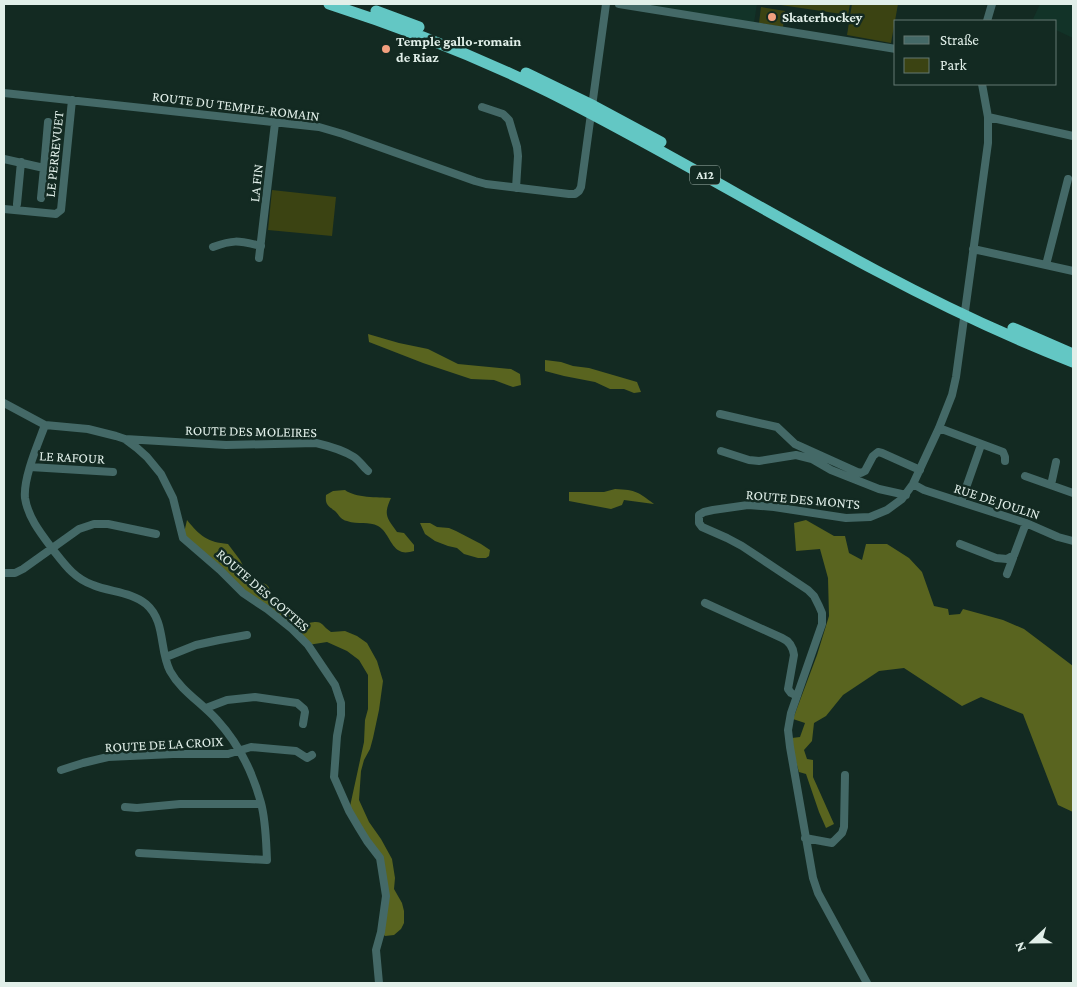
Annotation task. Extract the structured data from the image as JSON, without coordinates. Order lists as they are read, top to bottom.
{
  "streets": {
    "highway": ["A12"],
    "street": [
      "ROUTE DU TEMPLE-ROMAIN",
      "LE PERREVUET",
      "LA FIN",
      "ROUTE DES MOLEIRES",
      "LE RAFOUR",
      "ROUTE DES MONTS",
      "RUE DE JOULIN",
      "ROUTE DES GOTTES",
      "ROUTE DE LA CROIX"
    ]
  },
  "crossings": [
    ["ROUTE DU TEMPLE-ROMAIN", "LE PERREVUET"],
    ["ROUTE DU TEMPLE-ROMAIN", "LA FIN"],
    ["ROUTE DES MOLEIRES", "ROUTE DES GOTTES"],
    ["LE RAFOUR", "ROUTE DE LA CROIX"],
    ["ROUTE DES MONTS", "RUE DE JOULIN"],
    ["ROUTE DES GOTTES", "ROUTE DE LA CROIX"]
  ],
  "places": ["Skaterhockey", "Temple gallo-romain de Riaz"],
  "legend": ["Straße", "Park"],
  "north": "left"
}
